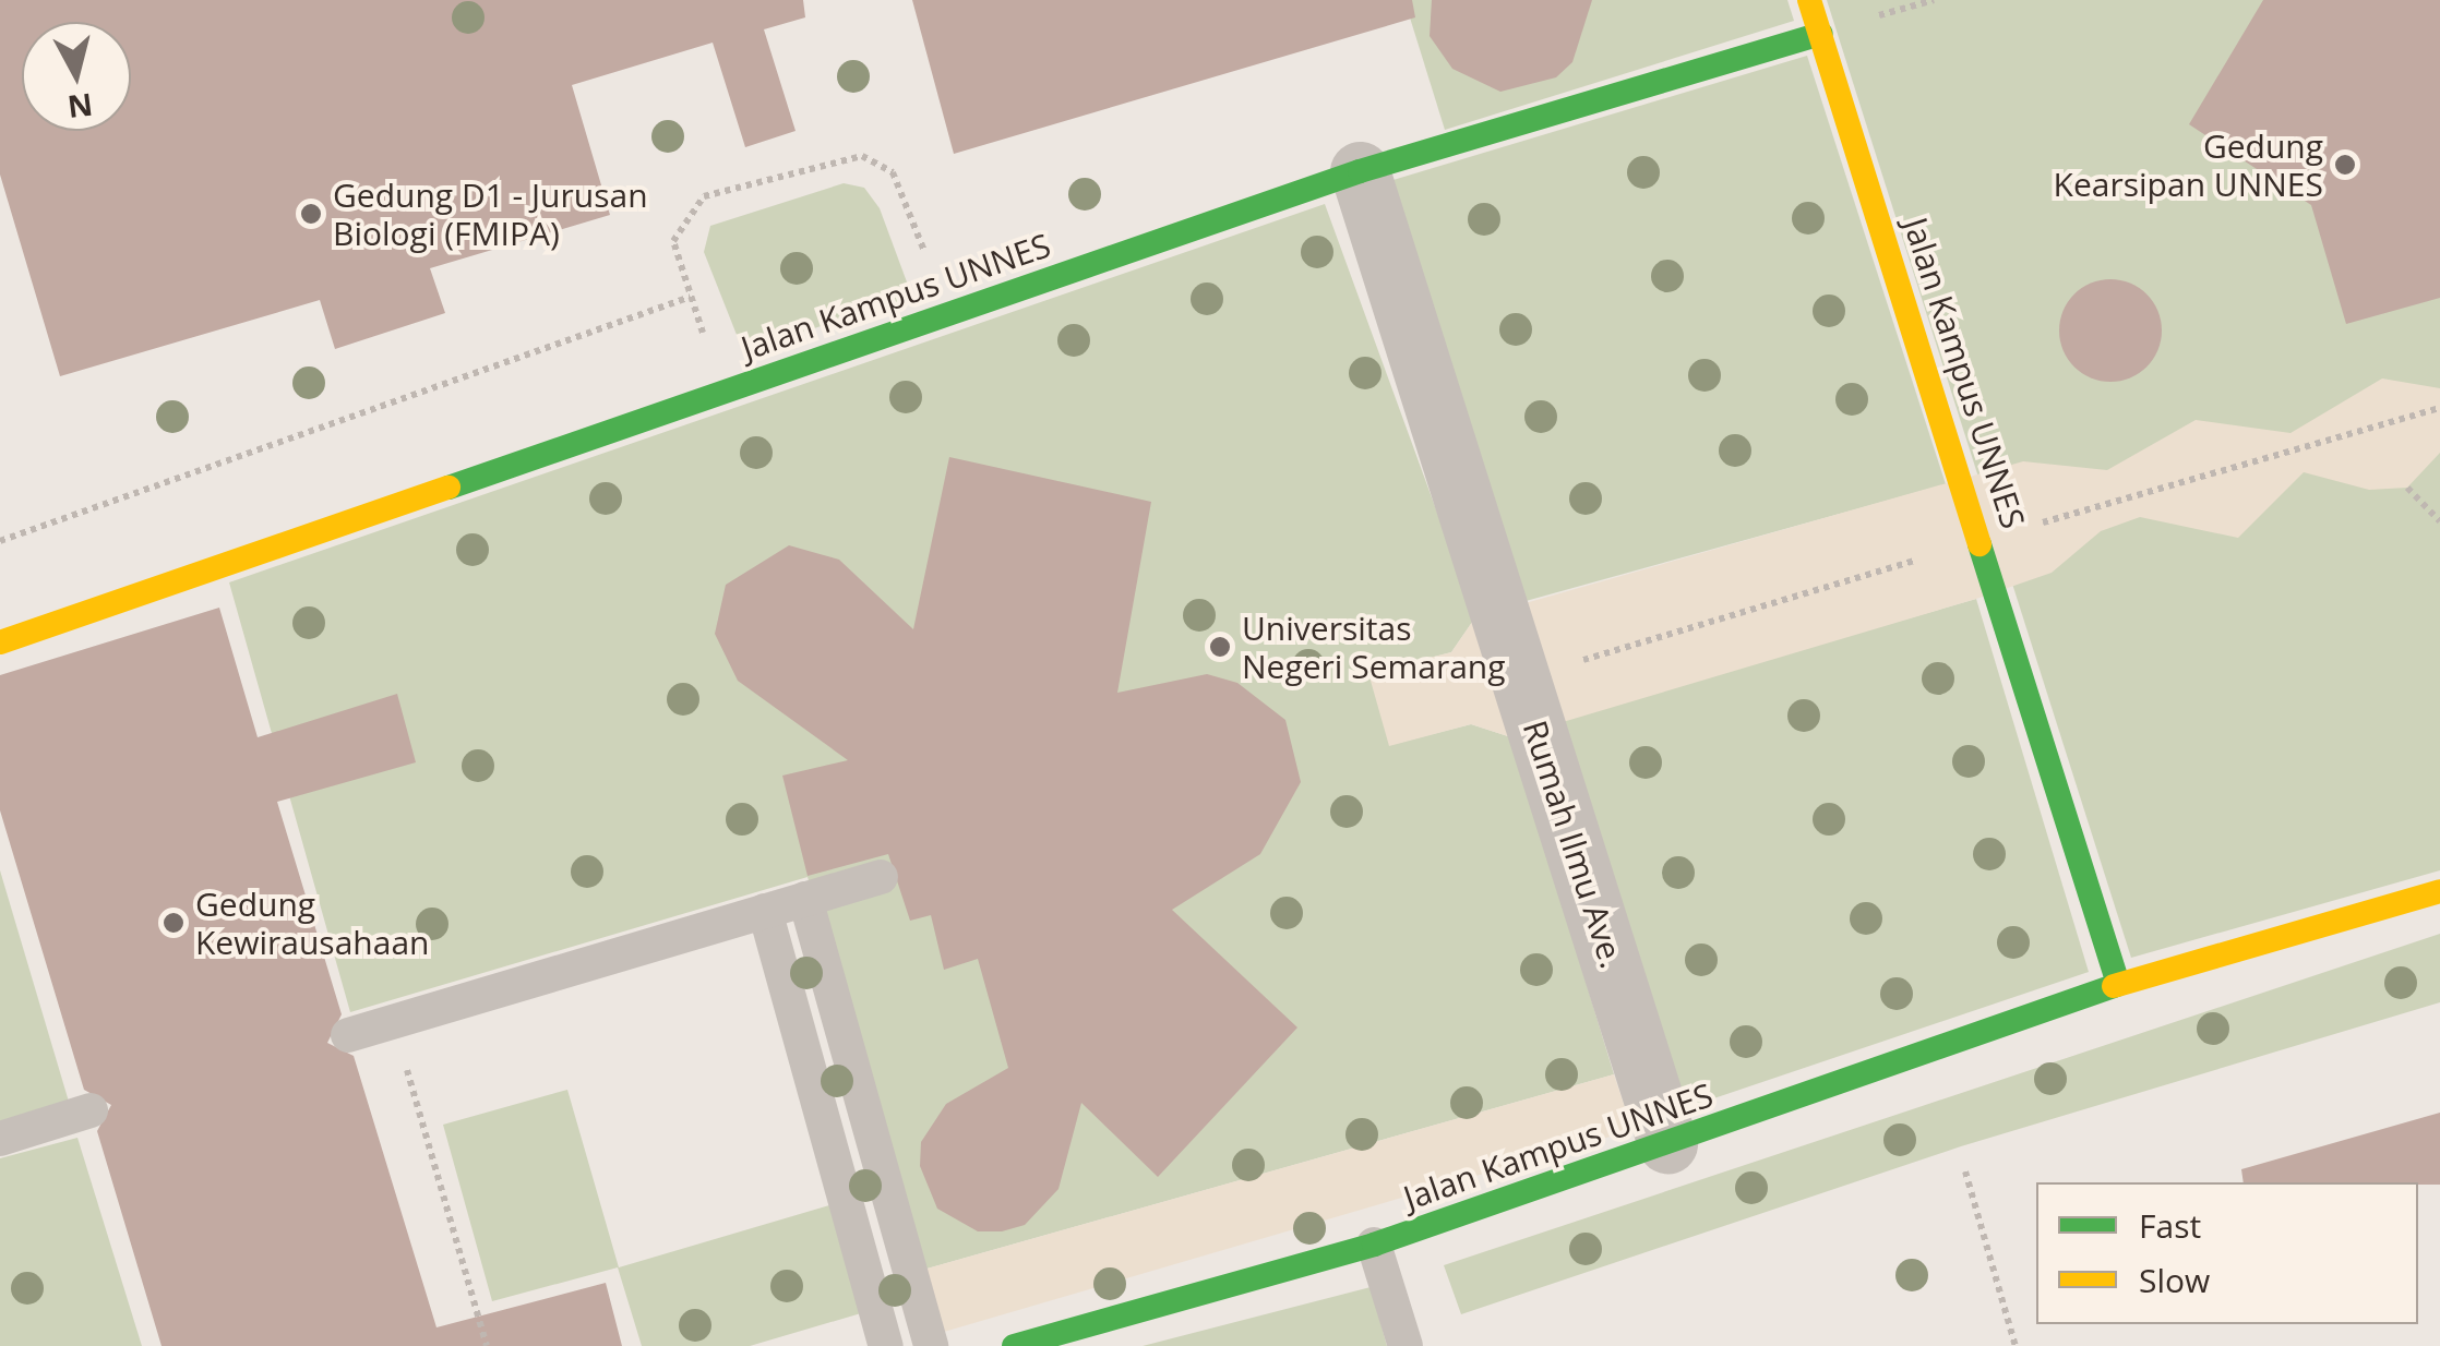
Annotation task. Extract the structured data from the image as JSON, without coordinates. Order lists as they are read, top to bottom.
{
  "streets": {
    "street": ["Jalan Kampus UNNES", "Rumah Ilmu Ave."]
  },
  "crossings": [
    ["Jalan Kampus UNNES", "Rumah Ilmu Ave."]
  ],
  "places": [
    "Gedung Kearsipan UNNES",
    "Gedung D1 - Jurusan Biologi (FMIPA)",
    "Universitas Negeri Semarang",
    "Gedung Kewirausahaan"
  ],
  "legend": ["Fast", "Slow"],
  "north": "bottom"
}
